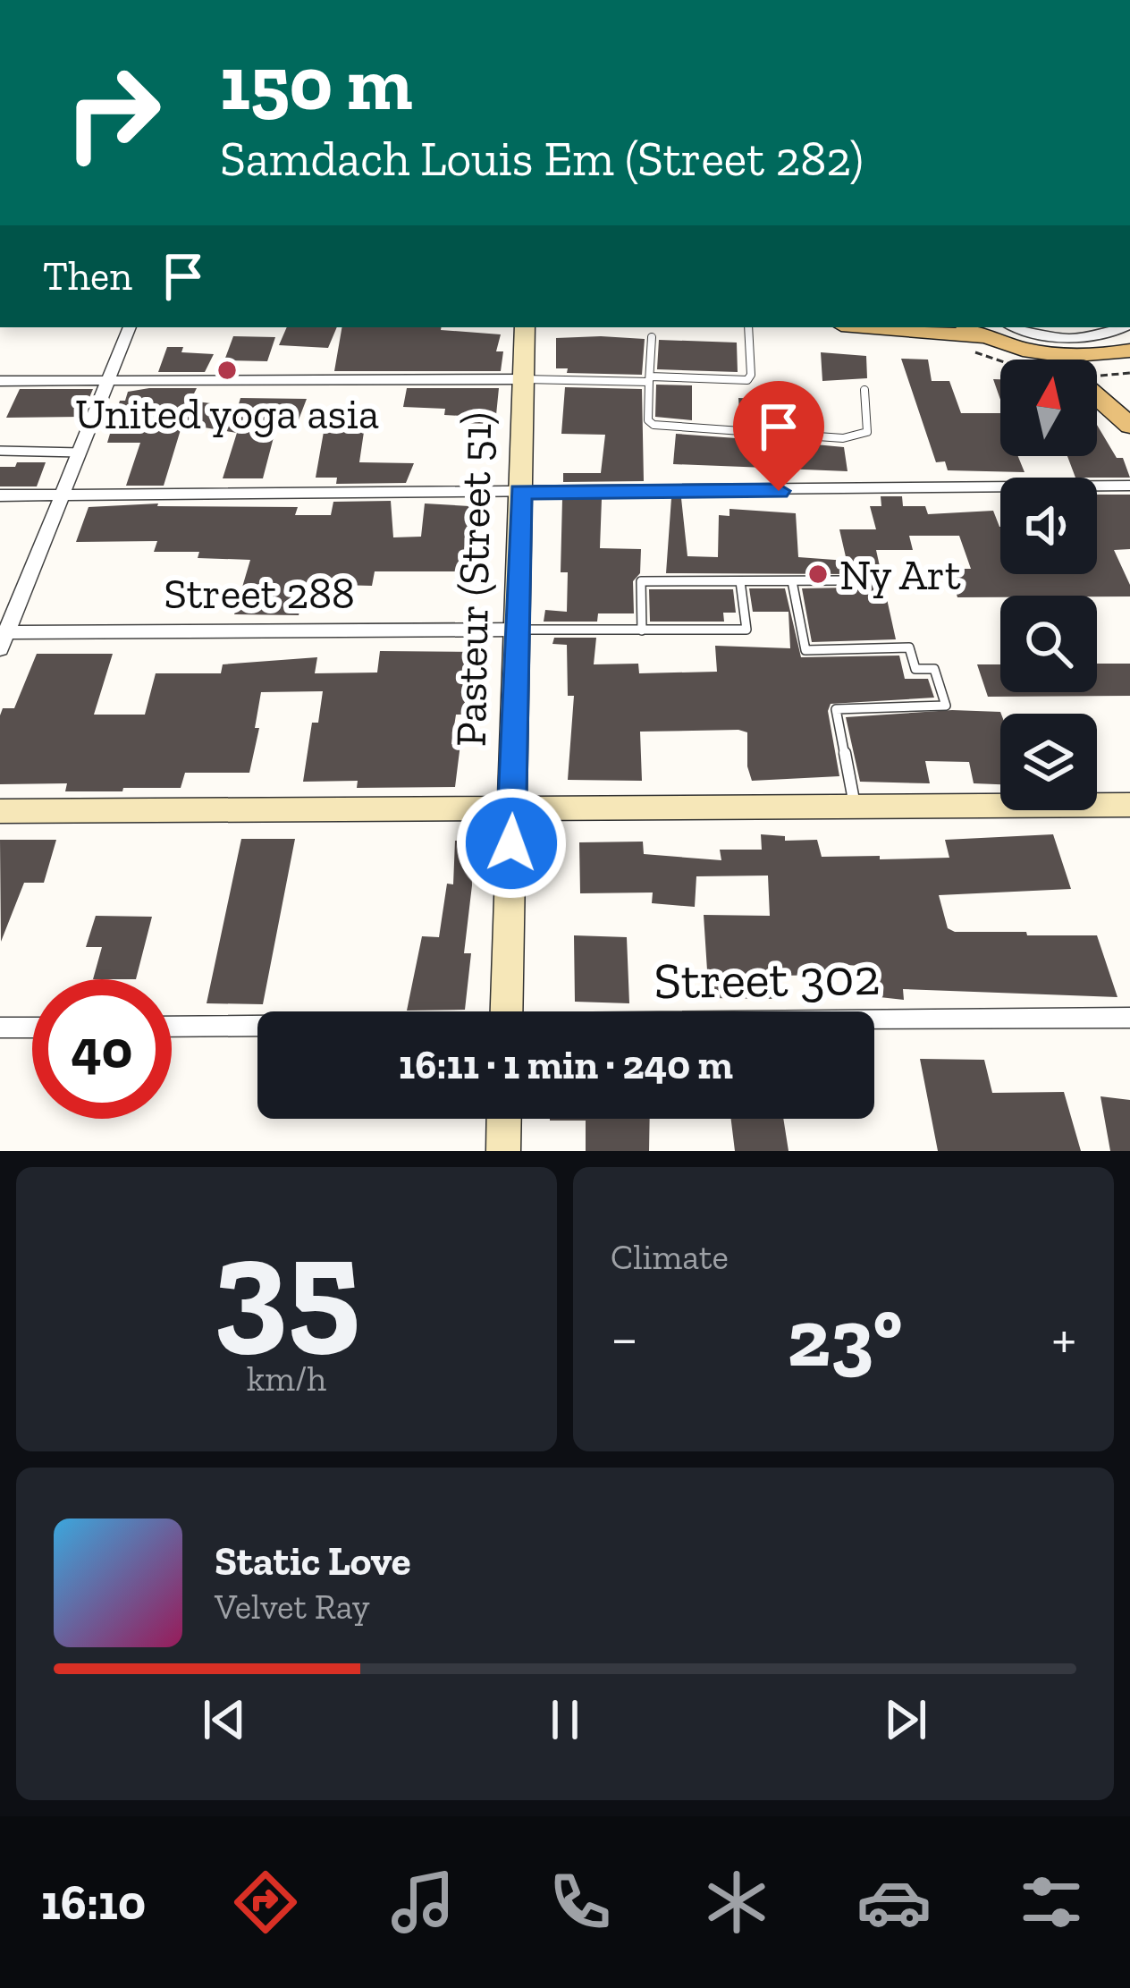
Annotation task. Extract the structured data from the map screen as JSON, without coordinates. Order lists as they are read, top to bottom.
{
  "streets": {
    "street": ["Pasteur (Street 51)", "Street 288", "Street 302"]
  },
  "crossings": [
    ["Pasteur (Street 51)", "Street 288"]
  ],
  "places": ["United yoga asia", "Ny Art"],
  "north": "top",
  "page": {
    "turn": ["150 m", "Samdach Louis Em (Street 282)"],
    "then": "Then",
    "limit": "40",
    "trip": "16:11 · 1 min · 240 m",
    "tile": [
      ["35", "km/h"],
      "Climate"
    ],
    "heat": ["−", "23°", "+"],
    "song": ["Static Love", "Velvet Ray"],
    "tabs": "16:10"
  }
}
